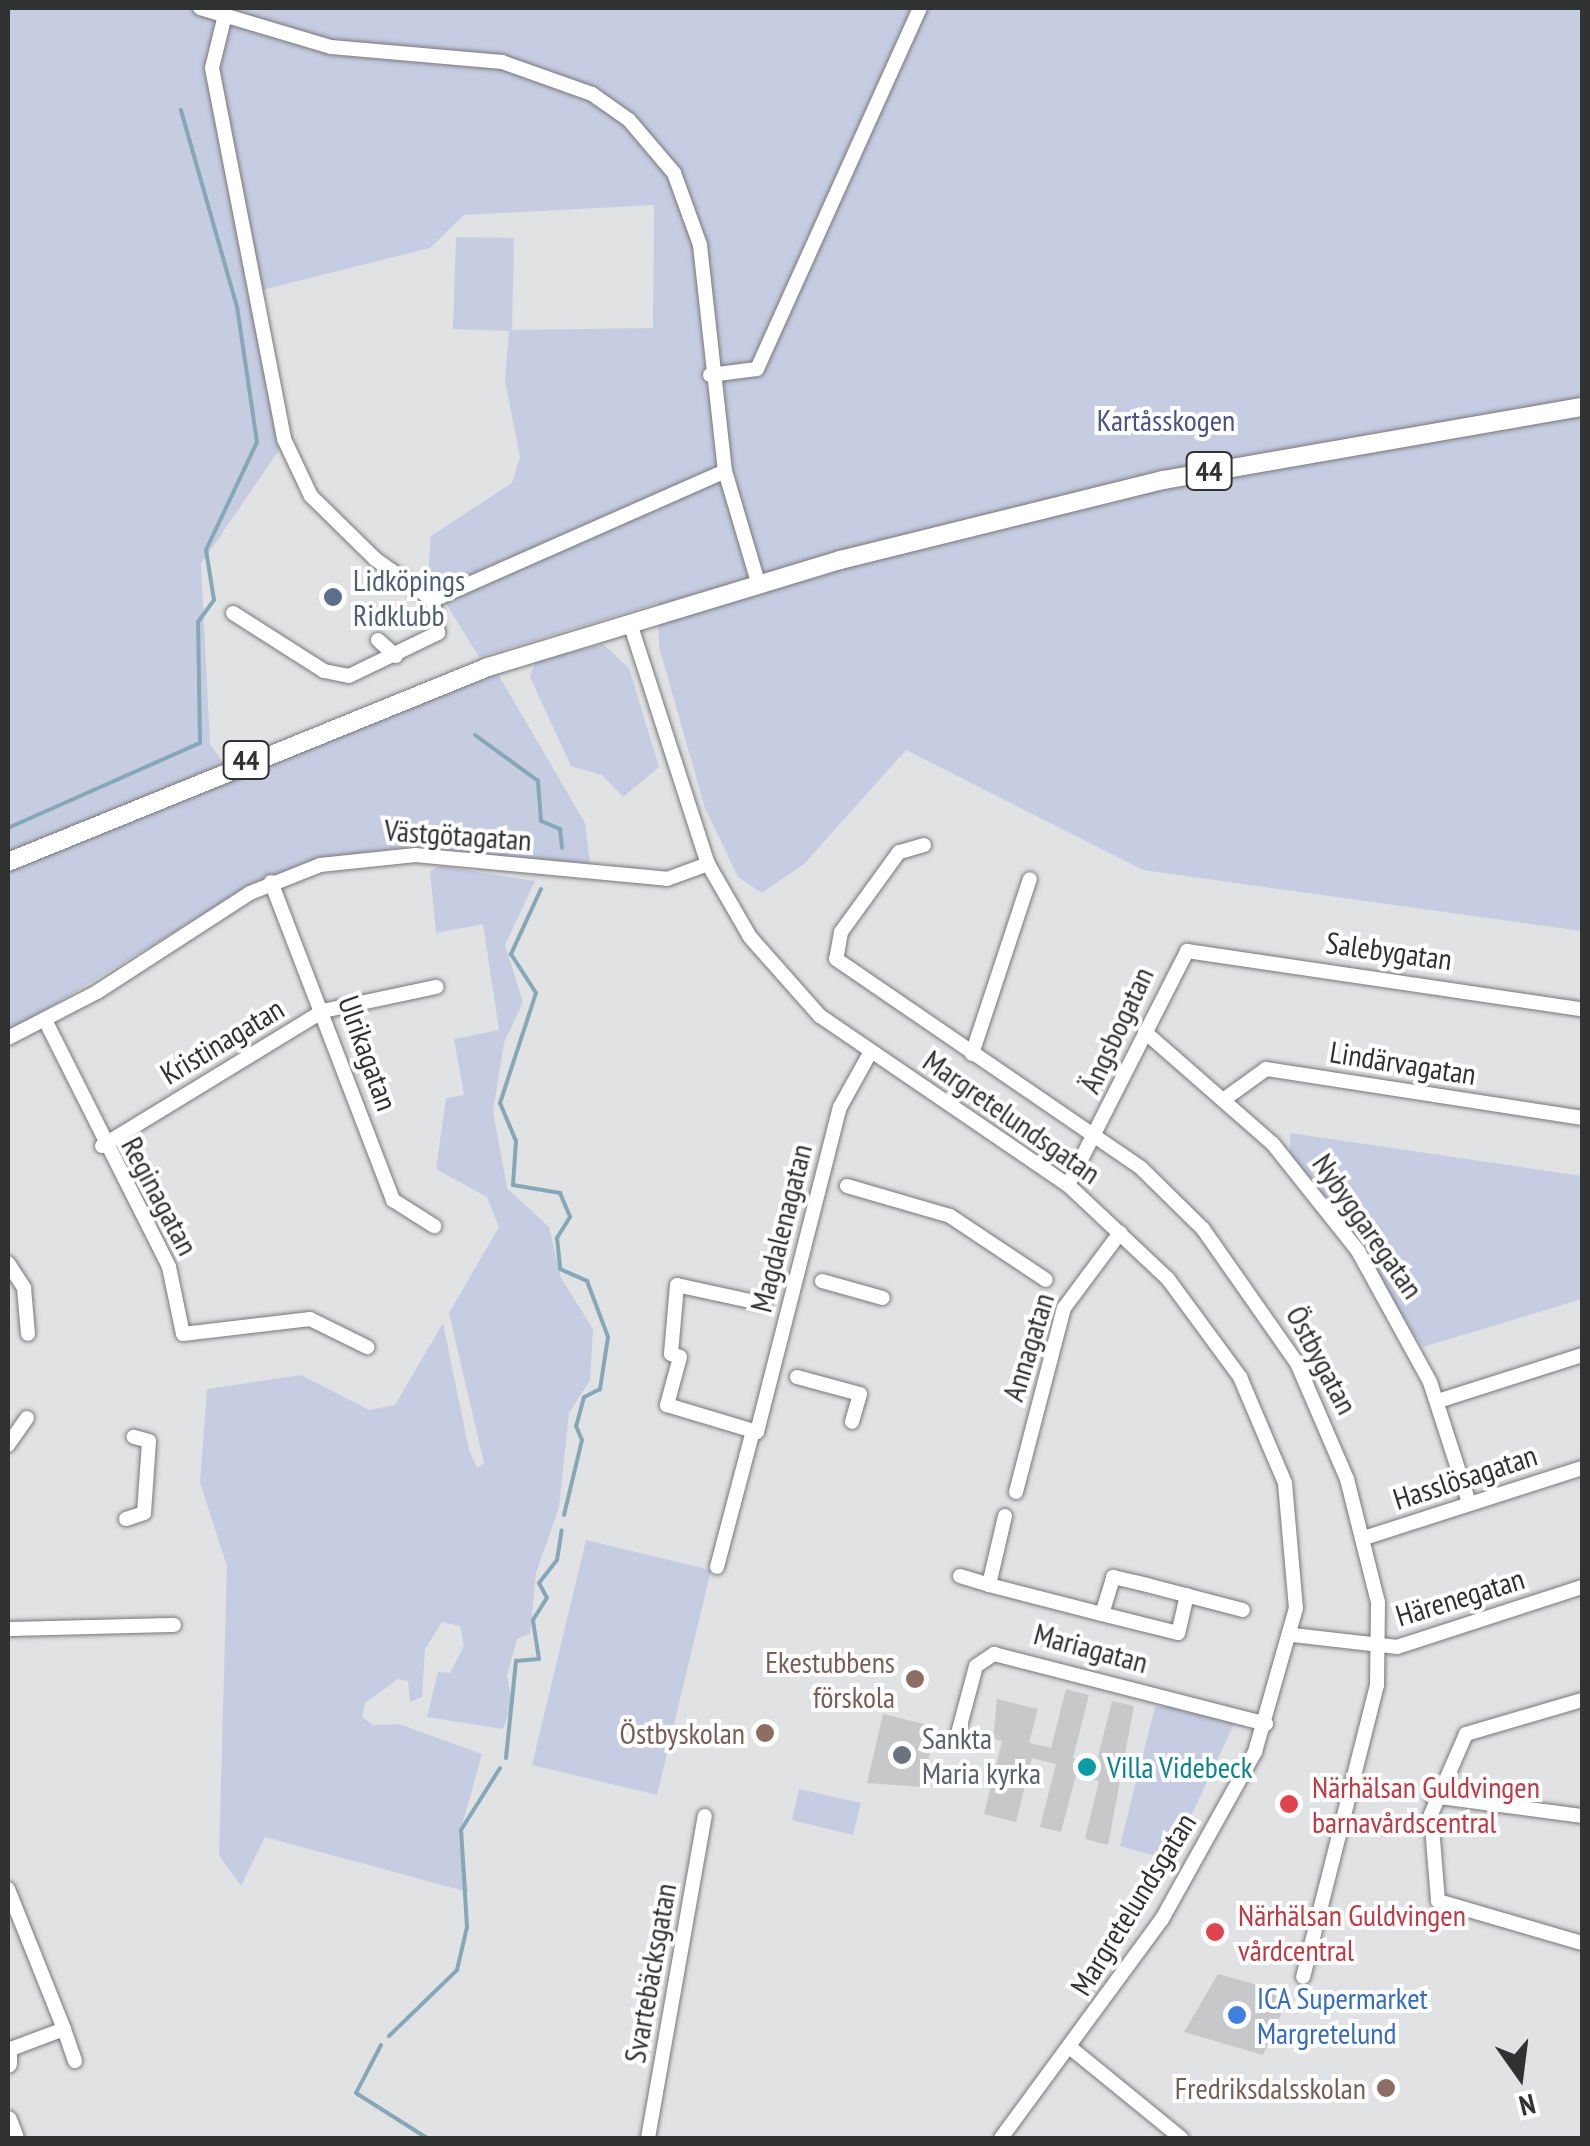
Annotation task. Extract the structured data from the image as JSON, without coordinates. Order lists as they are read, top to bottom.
{
  "streets": {
    "main road": ["44"],
    "street": [
      "Västgötagatan",
      "Salebygatan",
      "Ängsbogatan",
      "Kristinagatan",
      "Ulrikagatan",
      "Lindärvagatan",
      "Margretelundsgatan",
      "Reginagatan",
      "Nybyggaregatan",
      "Magdalenagatan",
      "Annagatan",
      "Östbygatan",
      "Hasslösagatan",
      "Härenegatan",
      "Mariagatan",
      "Svartebäcksgatan"
    ]
  },
  "crossings": [
    ["44", "Margretelundsgatan"],
    ["Västgötagatan", "Ulrikagatan"],
    ["Västgötagatan", "Margretelundsgatan"],
    ["Västgötagatan", "Reginagatan"],
    ["Salebygatan", "Ängsbogatan"],
    ["Ängsbogatan", "Margretelundsgatan"],
    ["Ängsbogatan", "Nybyggaregatan"],
    ["Ängsbogatan", "Östbygatan"],
    ["Kristinagatan", "Ulrikagatan"],
    ["Kristinagatan", "Reginagatan"],
    ["Lindärvagatan", "Nybyggaregatan"],
    ["Margretelundsgatan", "Magdalenagatan"],
    ["Margretelundsgatan", "Annagatan"],
    ["Margretelundsgatan", "Härenegatan"],
    ["Margretelundsgatan", "Mariagatan"],
    ["Nybyggaregatan", "Hasslösagatan"],
    ["Östbygatan", "Hasslösagatan"],
    ["Östbygatan", "Härenegatan"]
  ],
  "parks": ["Kartåsskogen"],
  "places": [
    "Lidköpings Ridklubb",
    "Ekestubbens förskola",
    "Östbyskolan",
    "Sankta Maria kyrka",
    "Villa Videbeck",
    "Närhälsan Guldvingen barnavårdscentral",
    "Närhälsan Guldvingen vårdcentral",
    "ICA Supermarket Margretelund",
    "Fredriksdalsskolan"
  ],
  "north": "bottom"
}
